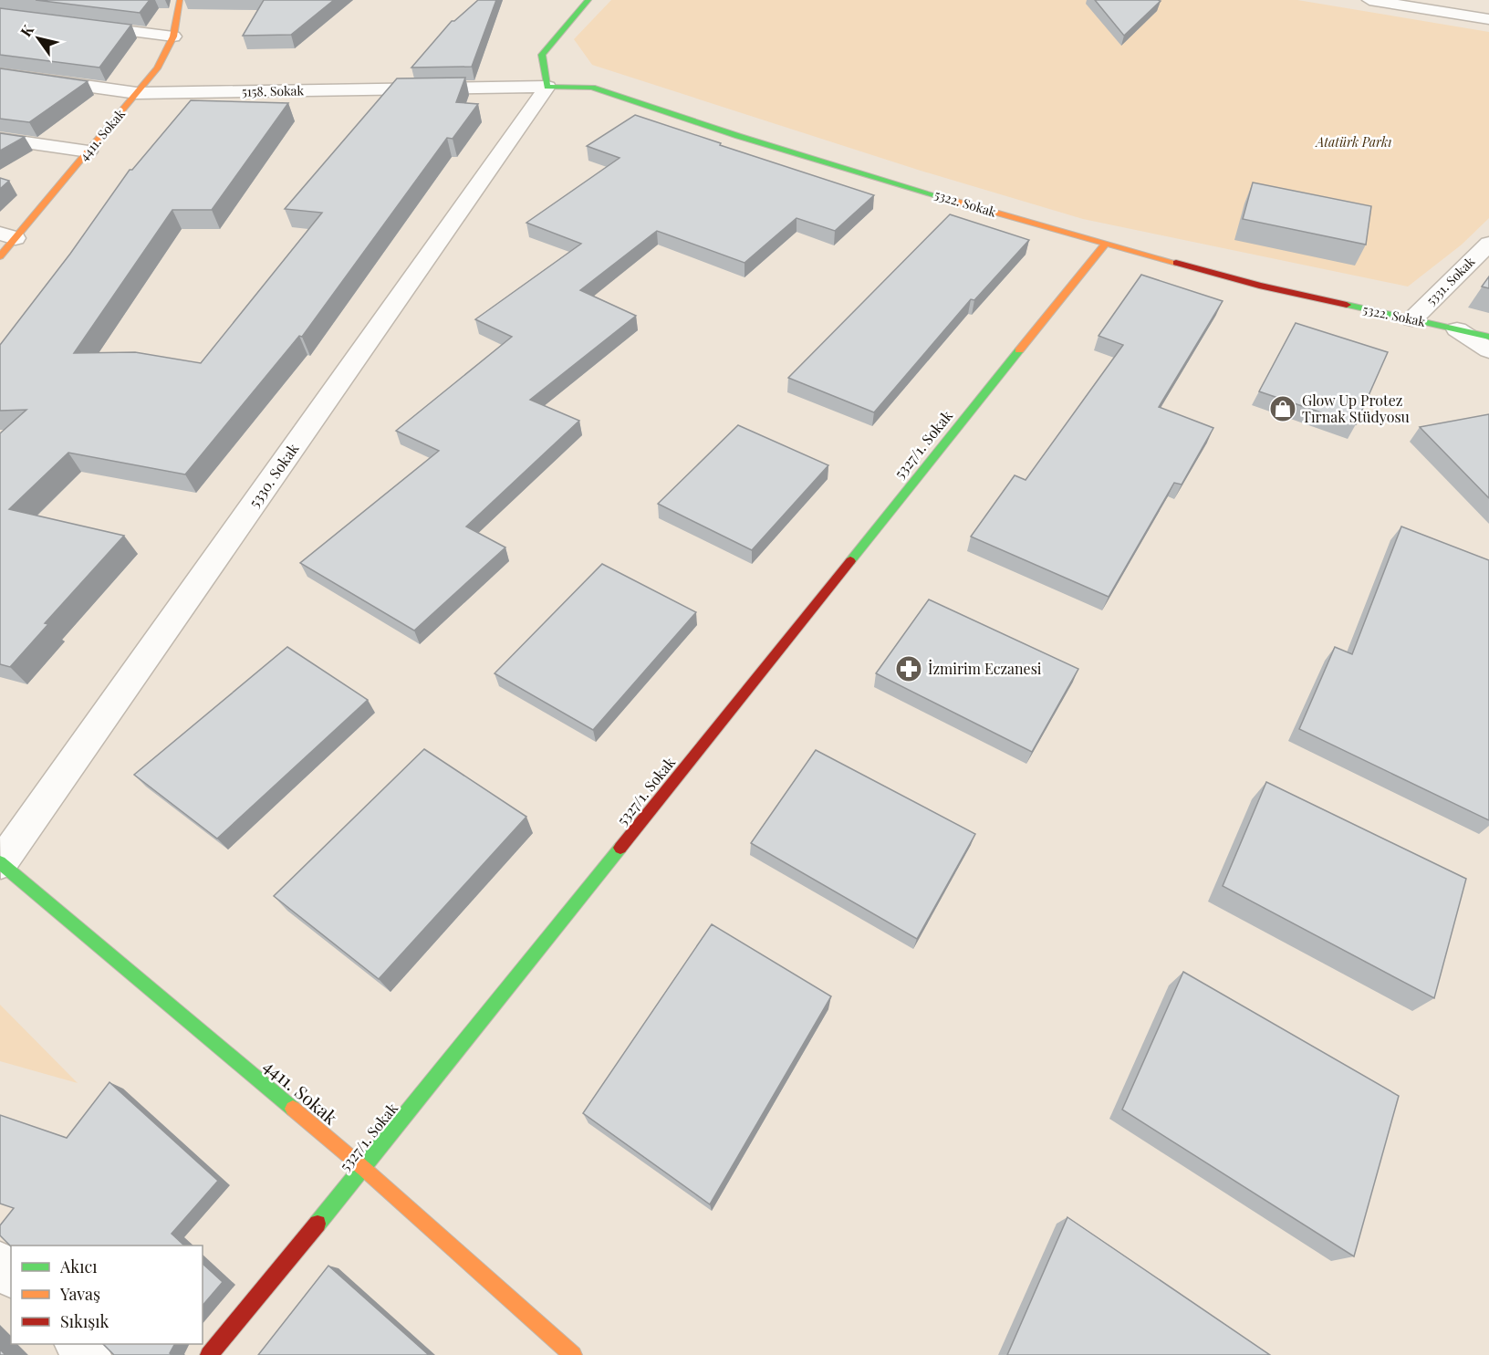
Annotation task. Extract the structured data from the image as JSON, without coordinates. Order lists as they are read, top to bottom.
{
  "streets": {
    "street": [
      "5158. Sokak",
      "4411. Sokak",
      "5322. Sokak",
      "5331. Sokak",
      "5327/1. Sokak",
      "5330. Sokak"
    ]
  },
  "crossings": [
    ["5158. Sokak", "4411. Sokak"],
    ["5158. Sokak", "5322. Sokak"],
    ["5158. Sokak", "5330. Sokak"],
    ["4411. Sokak", "5327/1. Sokak"],
    ["4411. Sokak", "5330. Sokak"],
    ["5322. Sokak", "5331. Sokak"],
    ["5322. Sokak", "5327/1. Sokak"],
    ["5322. Sokak", "5330. Sokak"]
  ],
  "parks": ["Atatürk Parkı"],
  "places": {
    "shop": ["Glow Up Protez Tırnak Stüdyosu"],
    "pharmacy": ["İzmirim Eczanesi"]
  },
  "legend": ["Akıcı", "Yavaş", "Sıkışık"],
  "north": "top left"
}
